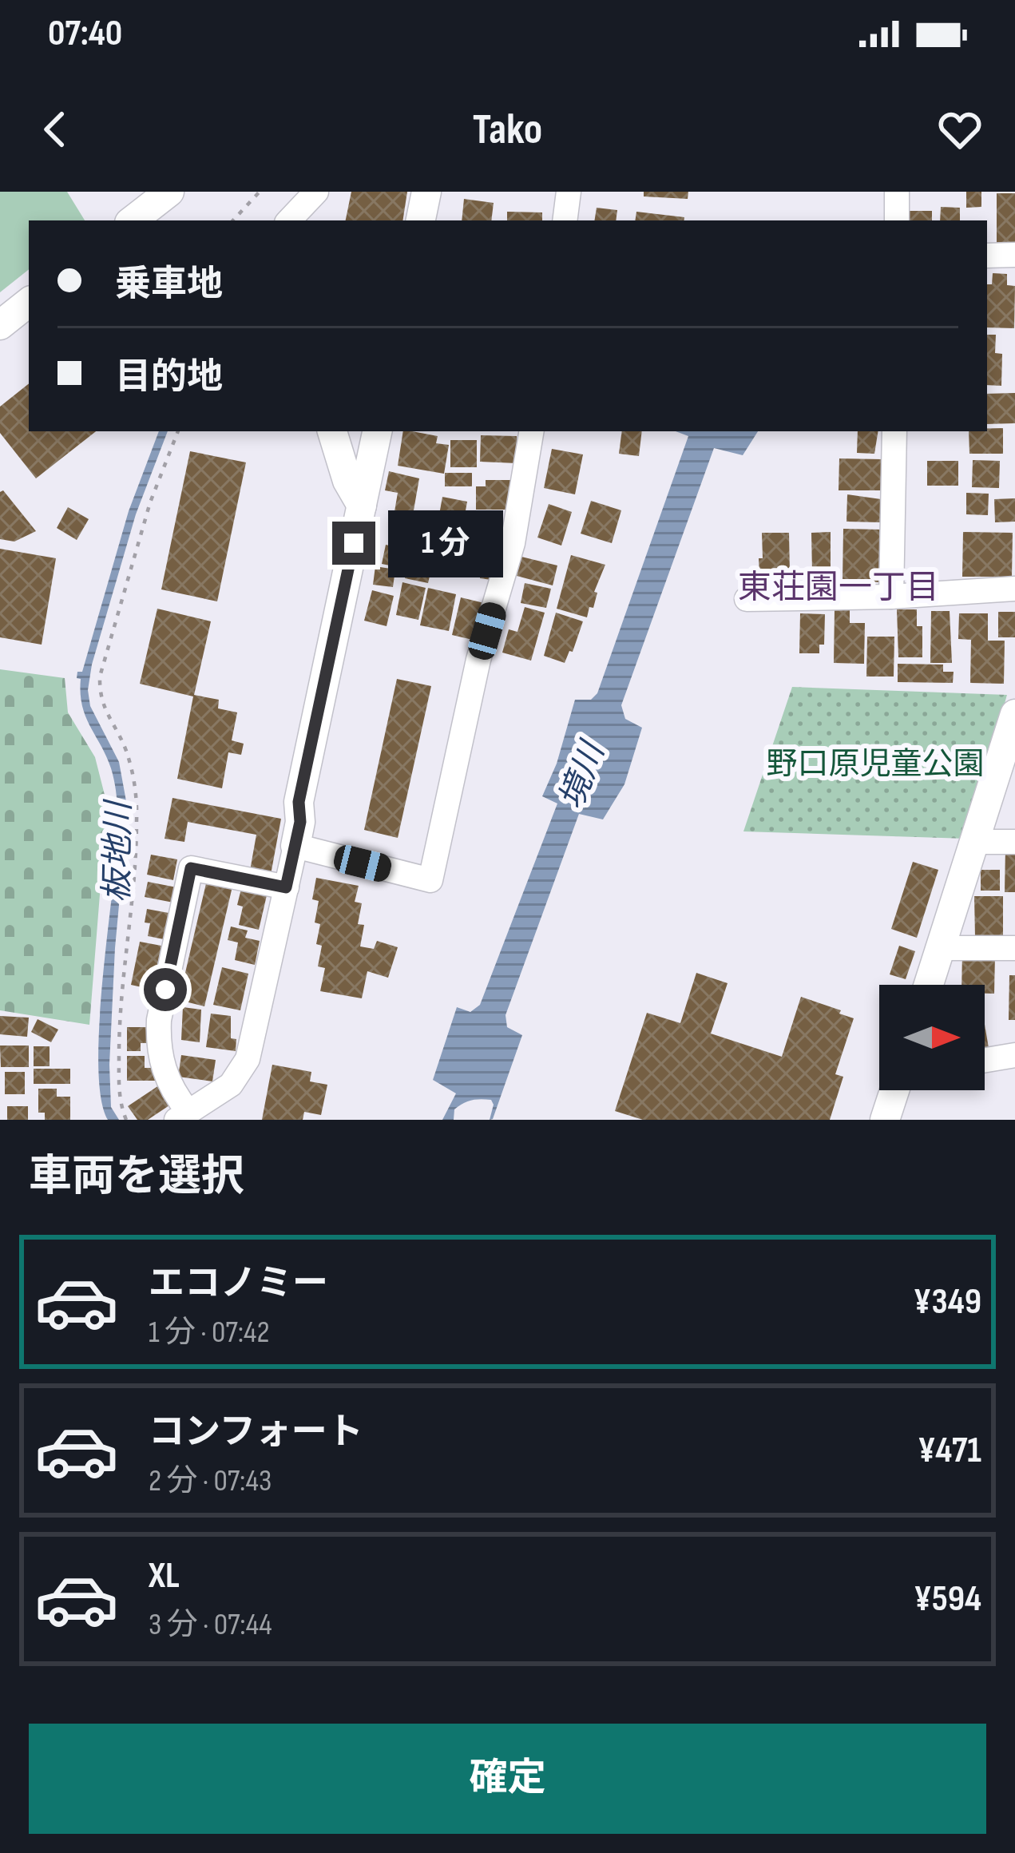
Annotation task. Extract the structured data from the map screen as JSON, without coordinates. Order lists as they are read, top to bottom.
{
  "districts": ["東荘園一丁目"],
  "water": ["境川", "板地川"],
  "parks": ["野口原児童公園"],
  "north": "right",
  "page": {
    "status": "07:40",
    "header": "Tako",
    "banner": ["乗車地", "目的地"],
    "bubble": "1 分",
    "heading": "車両を選択",
    "list": [
      {
        "name": "エコノミー",
        "note": "1 分 · 07:42",
        "value": "¥349"
      },
      {
        "name": "コンフォート",
        "note": "2 分 · 07:43",
        "value": "¥471"
      },
      {
        "name": "XL",
        "note": "3 分 · 07:44",
        "value": "¥594"
      }
    ],
    "buttons": "確定"
  }
}
